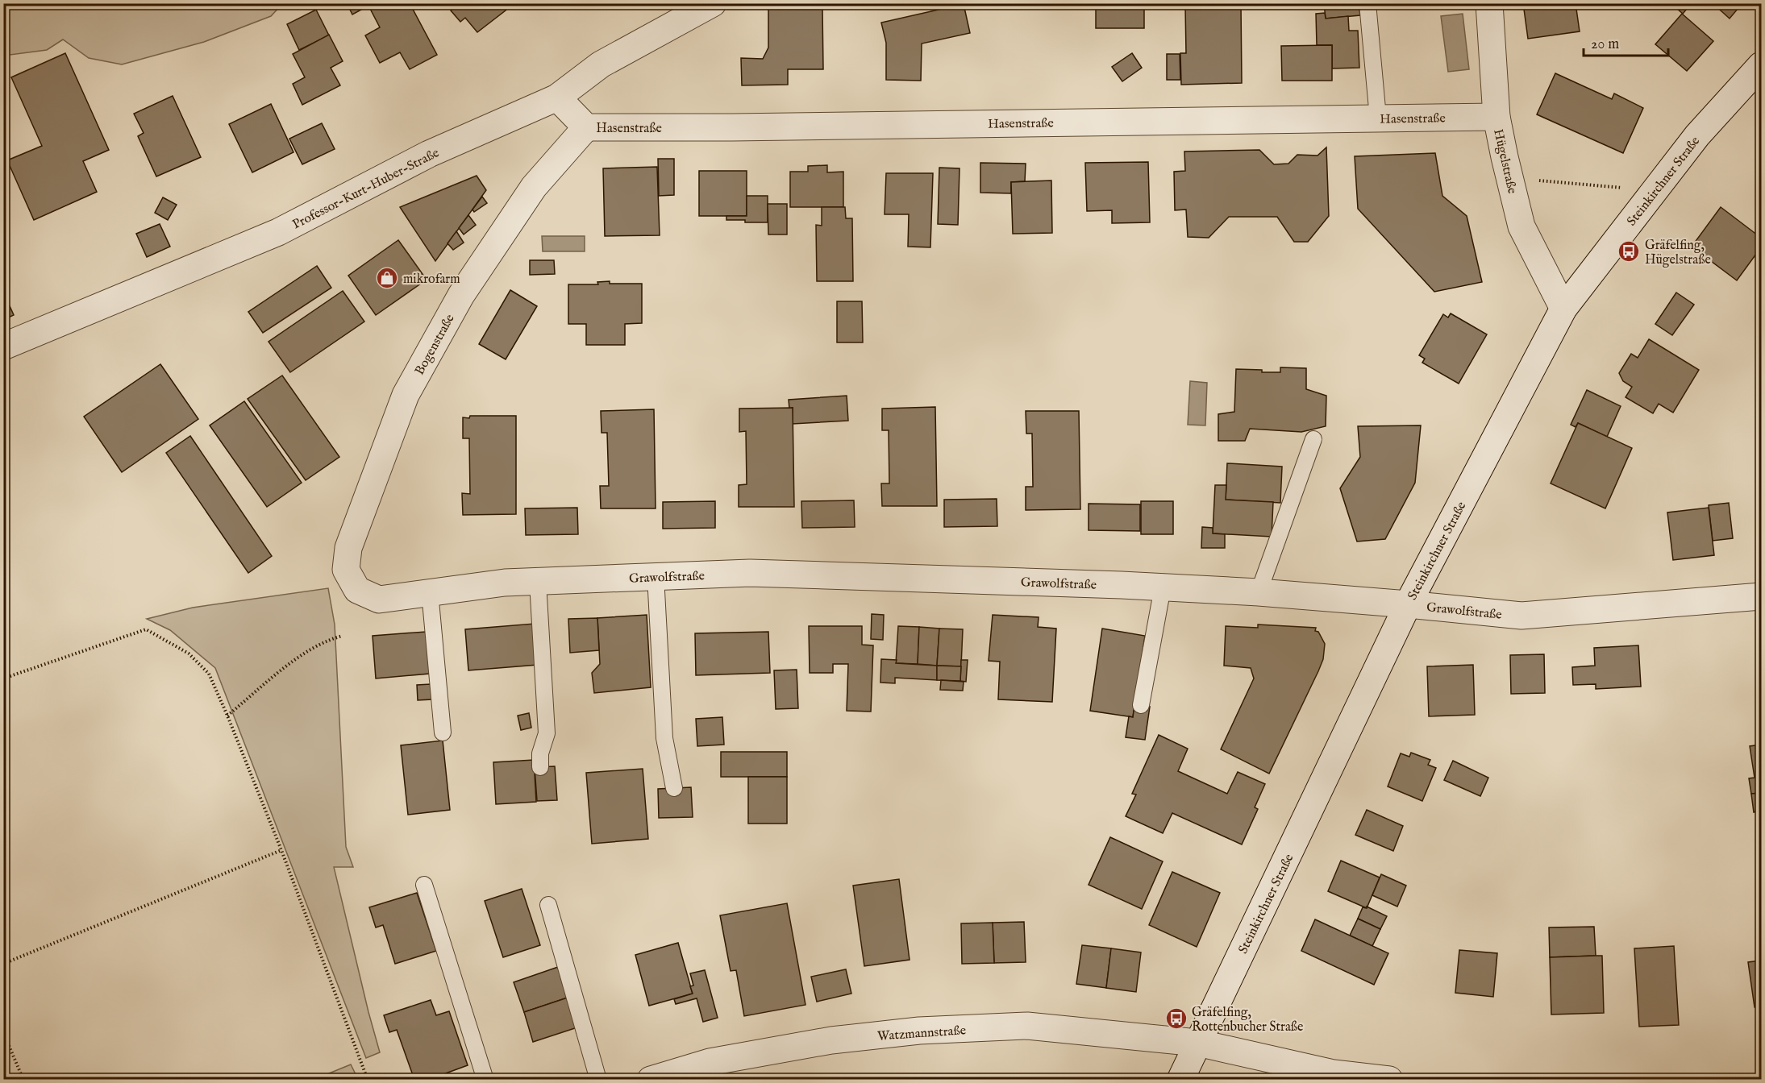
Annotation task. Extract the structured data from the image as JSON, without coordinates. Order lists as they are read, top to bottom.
{
  "streets": {
    "street": [
      "Hasenstraße",
      "Hügelstraße",
      "Steinkirchner Straße",
      "Professor-Kurt-Huber-Straße",
      "Bogenstraße",
      "Grawolfstraße",
      "Watzmannstraße"
    ]
  },
  "crossings": [
    ["Hasenstraße", "Hügelstraße"],
    ["Hasenstraße", "Professor-Kurt-Huber-Straße"],
    ["Hasenstraße", "Bogenstraße"],
    ["Hügelstraße", "Steinkirchner Straße"],
    ["Steinkirchner Straße", "Grawolfstraße"],
    ["Steinkirchner Straße", "Watzmannstraße"],
    ["Bogenstraße", "Grawolfstraße"]
  ],
  "places": {
    "bus stop": ["Gräfelfing, Hügelstraße", "Gräfelfing, Rottenbucher Straße"],
    "shop": ["mikrofarm"]
  },
  "scale_bar": "20 m"
}
